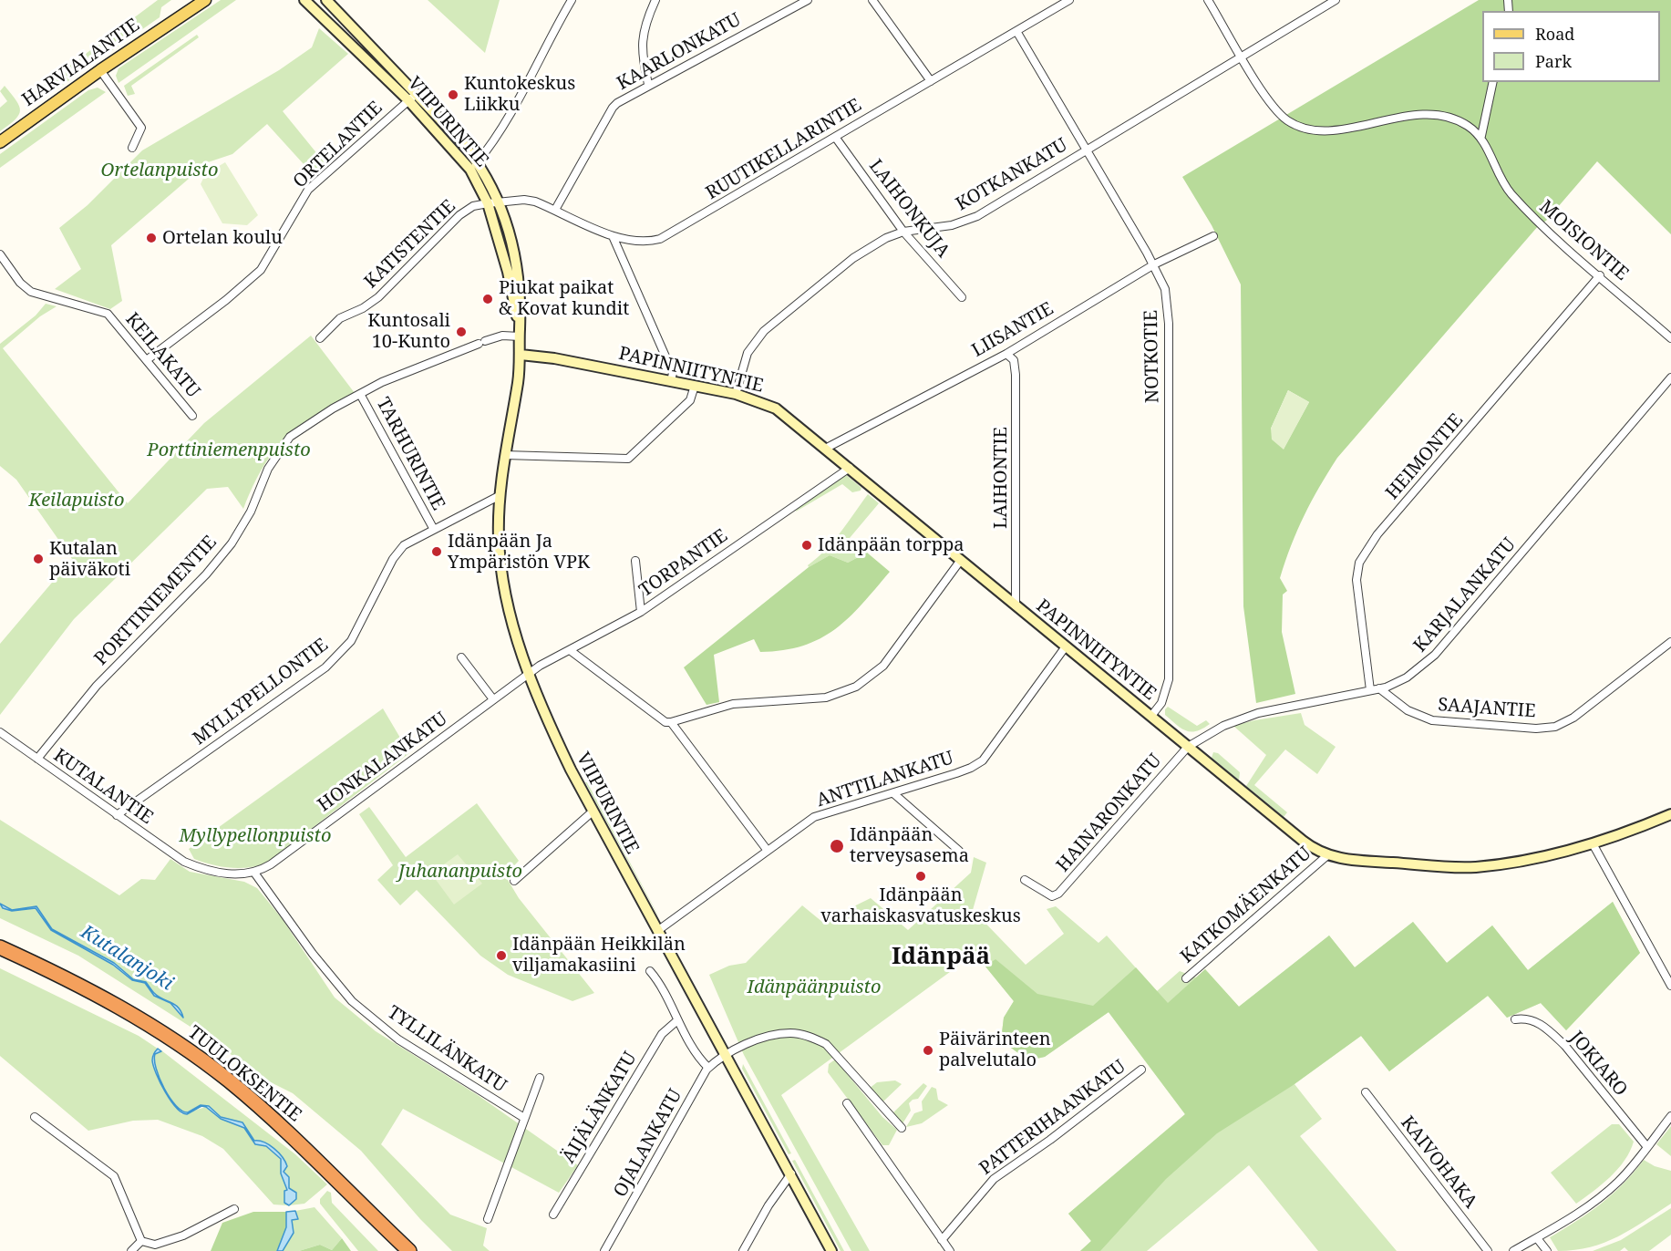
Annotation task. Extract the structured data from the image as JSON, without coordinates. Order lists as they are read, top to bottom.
{
  "streets": {
    "highway": ["TUULOKSENTIE"],
    "main road": ["HARVIALANTIE", "VIIPURINTIE", "PAPINNIITYNTIE"],
    "street": [
      "KAARLONKATU",
      "ORTELANTIE",
      "RUUTIKELLARINTIE",
      "KOTKANKATU",
      "LAIHONKUJA",
      "MOISIONTIE",
      "KATISTENTIE",
      "LIISANTIE",
      "KEILAKATU",
      "NOTKOTIE",
      "TARHURINTIE",
      "HEIMONTIE",
      "LAIHONTIE",
      "TORPANTIE",
      "KARJALANKATU",
      "PORTTINIEMENTIE",
      "MYLLYPELLONTIE",
      "SAAJANTIE",
      "HONKALANKATU",
      "ANTTILANKATU",
      "KUTALANTIE",
      "HAINARONKATU",
      "KATKOMÄENKATU",
      "TYLLILÄNKATU",
      "JOKIARO",
      "ÄIJÄLÄNKATU",
      "PATTERIHAANKATU",
      "OJALANKATU",
      "KAIVOHAKA"
    ]
  },
  "crossings": [
    ["KAARLONKATU", "RUUTIKELLARINTIE"],
    ["VIIPURINTIE", "ORTELANTIE"],
    ["VIIPURINTIE", "RUUTIKELLARINTIE"],
    ["VIIPURINTIE", "KATISTENTIE"],
    ["VIIPURINTIE", "PAPINNIITYNTIE"],
    ["VIIPURINTIE", "TORPANTIE"],
    ["VIIPURINTIE", "PORTTINIEMENTIE"],
    ["VIIPURINTIE", "MYLLYPELLONTIE"],
    ["VIIPURINTIE", "HONKALANKATU"],
    ["VIIPURINTIE", "ANTTILANKATU"],
    ["VIIPURINTIE", "OJALANKATU"],
    ["ORTELANTIE", "KEILAKATU"],
    ["RUUTIKELLARINTIE", "LAIHONKUJA"],
    ["RUUTIKELLARINTIE", "KATISTENTIE"],
    ["RUUTIKELLARINTIE", "NOTKOTIE"],
    ["KOTKANKATU", "LAIHONKUJA"],
    ["KOTKANKATU", "NOTKOTIE"],
    ["KOTKANKATU", "PAPINNIITYNTIE"],
    ["MOISIONTIE", "HEIMONTIE"],
    ["LIISANTIE", "NOTKOTIE"],
    ["LIISANTIE", "PAPINNIITYNTIE"],
    ["LIISANTIE", "LAIHONTIE"],
    ["NOTKOTIE", "PAPINNIITYNTIE"],
    ["PAPINNIITYNTIE", "LAIHONTIE"],
    ["PAPINNIITYNTIE", "TORPANTIE"],
    ["PAPINNIITYNTIE", "KARJALANKATU"],
    ["PAPINNIITYNTIE", "ANTTILANKATU"],
    ["PAPINNIITYNTIE", "HAINARONKATU"],
    ["PAPINNIITYNTIE", "KATKOMÄENKATU"],
    ["TARHURINTIE", "PORTTINIEMENTIE"],
    ["TARHURINTIE", "MYLLYPELLONTIE"],
    ["HEIMONTIE", "KARJALANKATU"],
    ["TORPANTIE", "HONKALANKATU"],
    ["KARJALANKATU", "SAAJANTIE"],
    ["KARJALANKATU", "HAINARONKATU"],
    ["PORTTINIEMENTIE", "KUTALANTIE"],
    ["MYLLYPELLONTIE", "KUTALANTIE"],
    ["HONKALANKATU", "KUTALANTIE"],
    ["HONKALANKATU", "TYLLILÄNKATU"],
    ["KUTALANTIE", "TYLLILÄNKATU"]
  ],
  "districts": ["Idänpää"],
  "water": ["Kutalanjoki"],
  "parks": [
    "Ortelanpuisto",
    "Porttiniemenpuisto",
    "Keilapuisto",
    "Myllypellonpuisto",
    "Juhananpuisto",
    "Idänpäänpuisto"
  ],
  "places": [
    "Kuntokeskus Liikku",
    "Ortelan koulu",
    "Piukat paikat & Kovat kundit",
    "Kuntosali 10-Kunto",
    "Idänpään torppa",
    "Idänpään Ja Ympäristön VPK",
    "Kutalan päiväkoti",
    "Idänpään terveysasema",
    "Idänpään varhaiskasvatuskeskus",
    "Idänpään Heikkilän viljamakasiini",
    "Päivärinteen palvelutalo"
  ],
  "legend": ["Road", "Park"]
}
